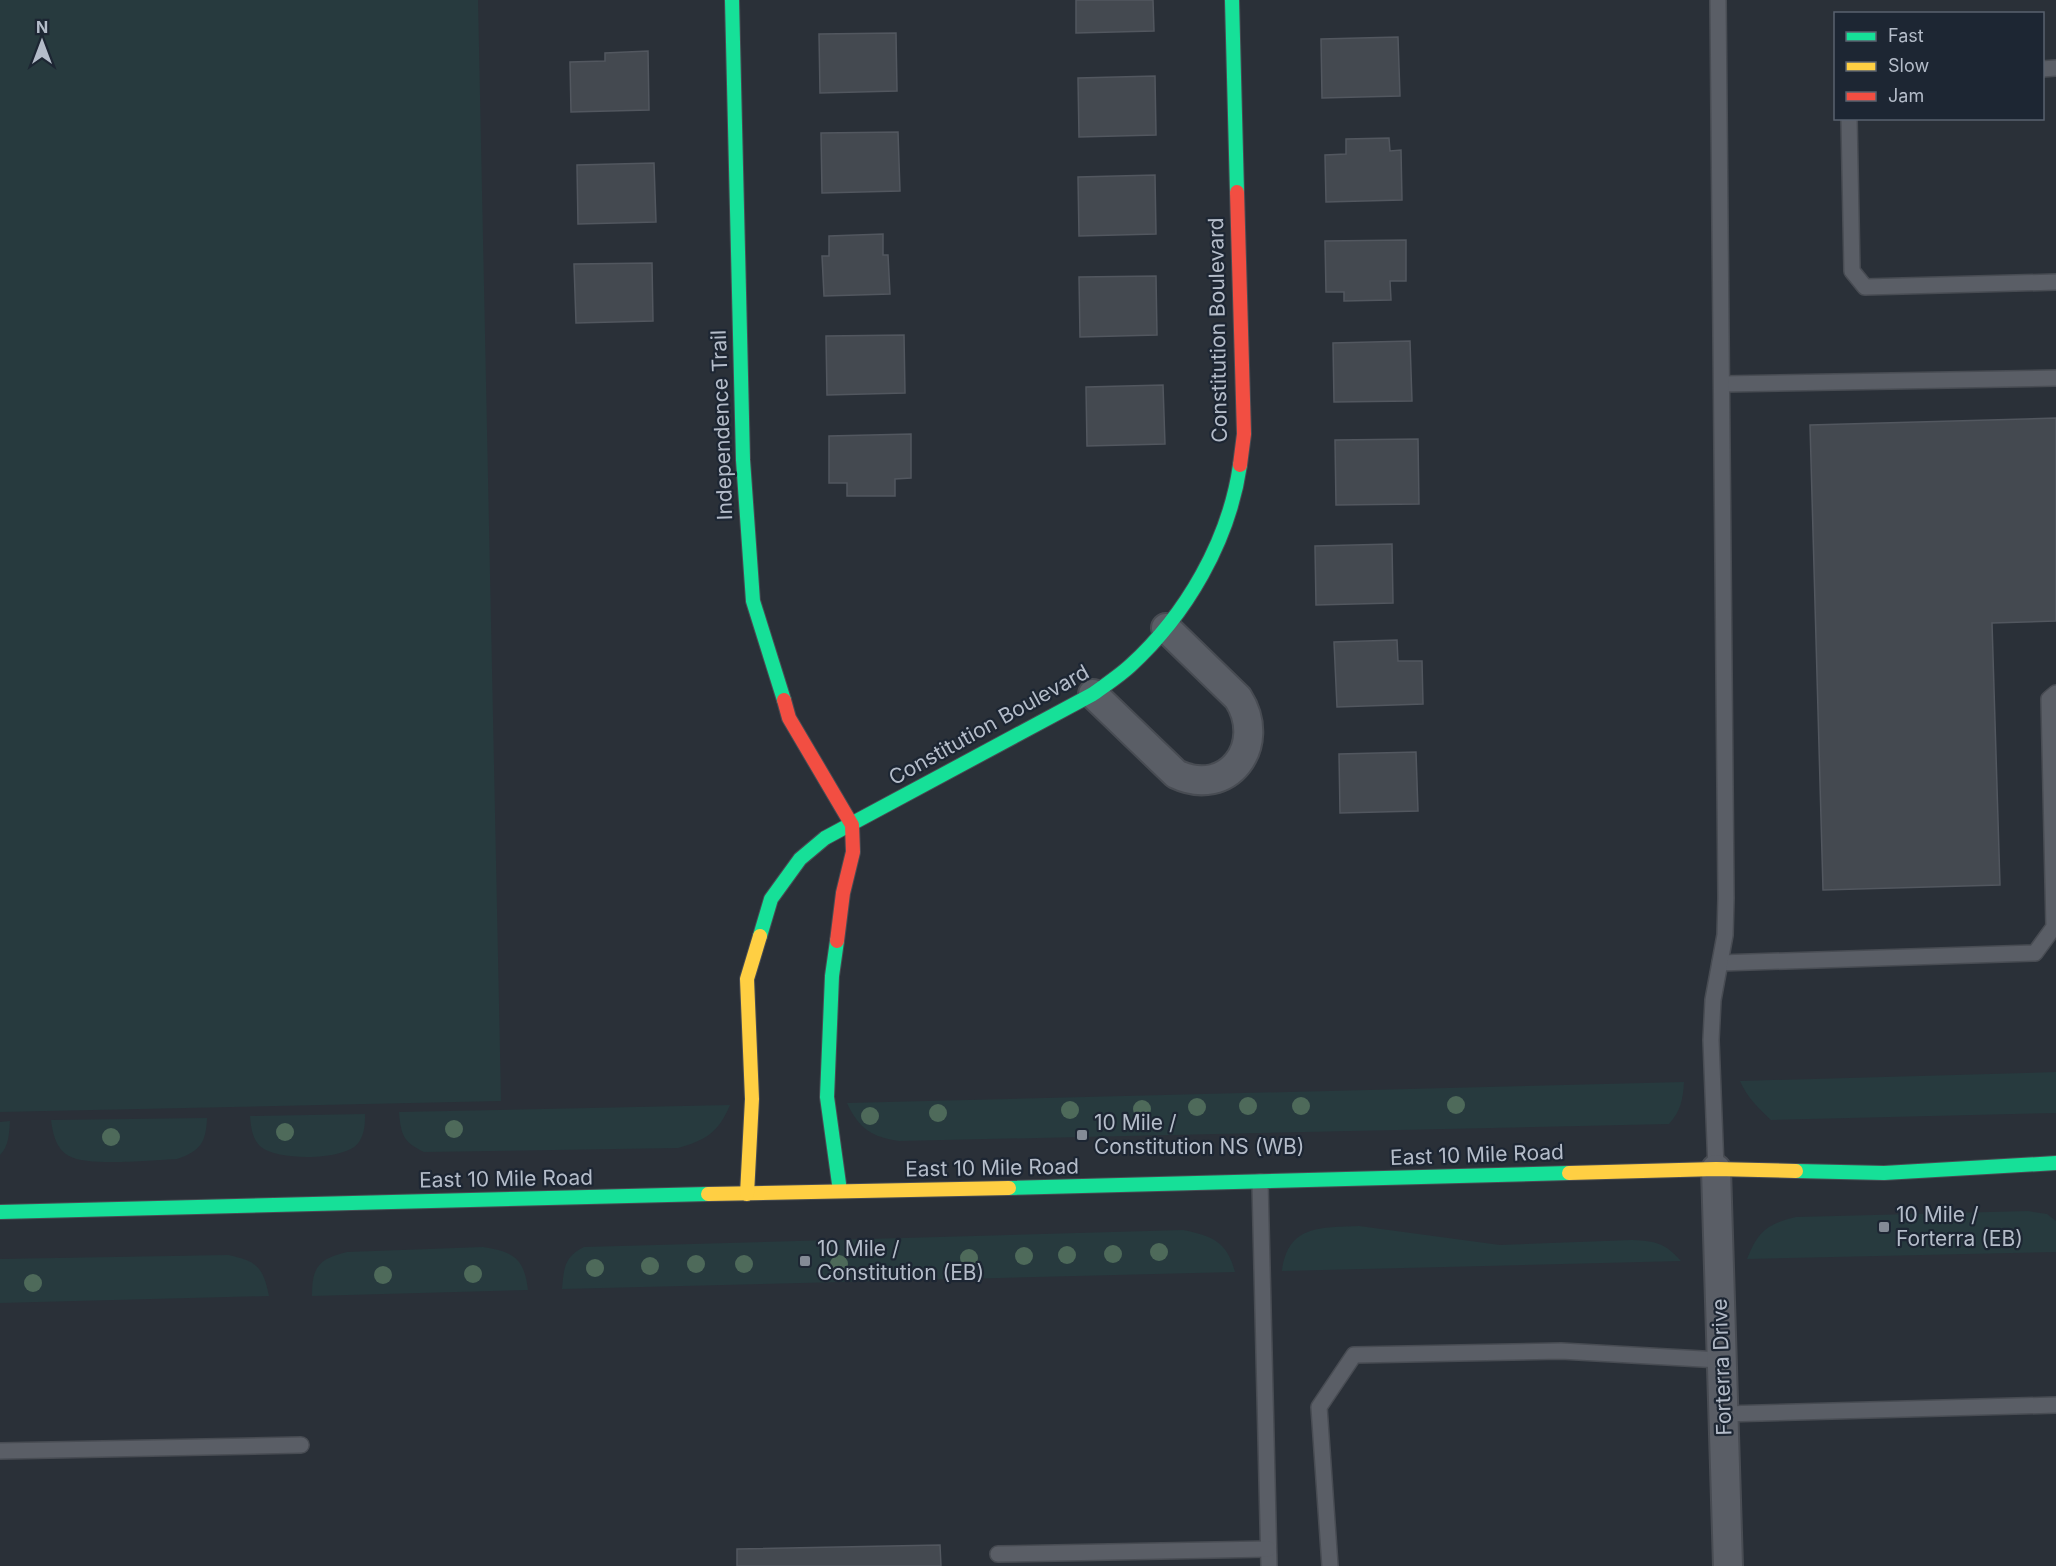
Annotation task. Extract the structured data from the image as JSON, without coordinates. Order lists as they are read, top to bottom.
{
  "streets": {
    "street": [
      "Constitution Boulevard",
      "Independence Trail",
      "East 10 Mile Road",
      "Forterra Drive"
    ]
  },
  "crossings": [
    ["Constitution Boulevard", "Independence Trail"],
    ["Constitution Boulevard", "East 10 Mile Road"],
    ["East 10 Mile Road", "Forterra Drive"]
  ],
  "places": {
    "transit": ["10 Mile / Constitution NS (WB)", "10 Mile / Forterra (EB)", "10 Mile / Constitution (EB)"]
  },
  "legend": ["Fast", "Slow", "Jam"],
  "north": "top"
}
